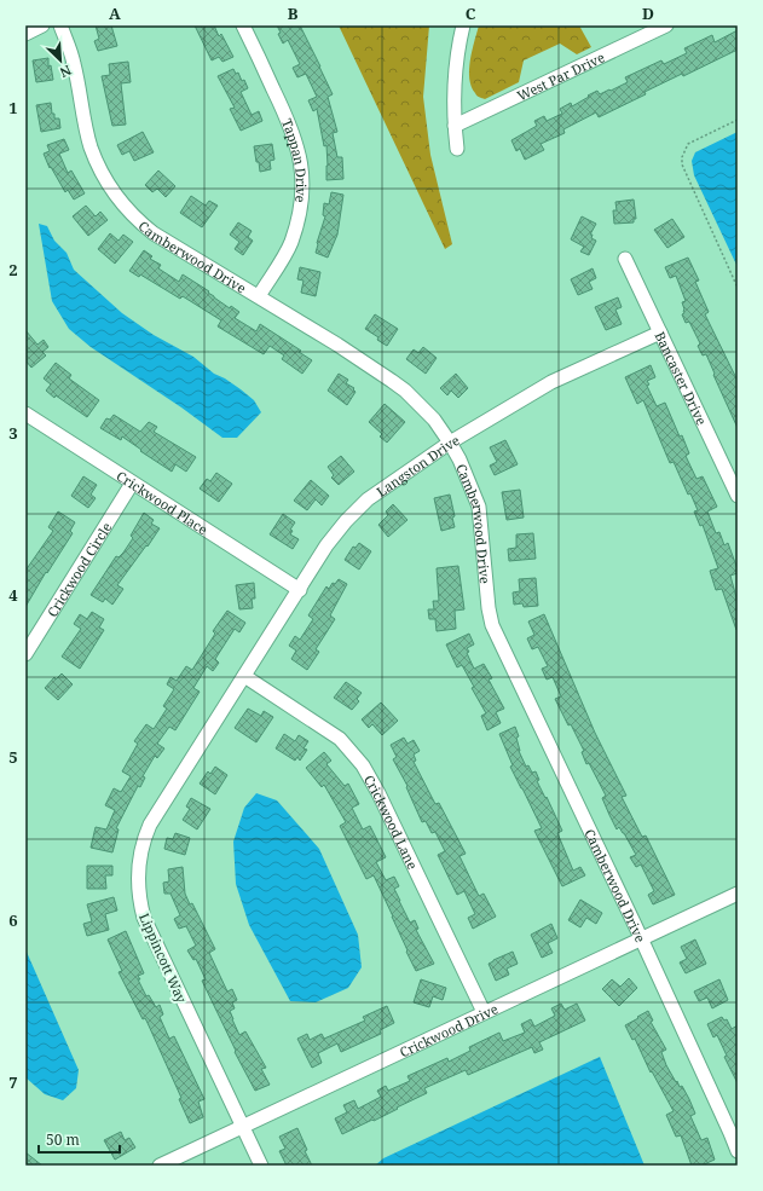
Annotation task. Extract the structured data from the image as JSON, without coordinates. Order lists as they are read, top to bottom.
{
  "streets": {
    "street": [
      "West Par Drive",
      "Tappan Drive",
      "Camberwood Drive",
      "Bancaster Drive",
      "Langston Drive",
      "Crickwood Place",
      "Crickwood Circle",
      "Crickwood Lane",
      "Lippincott Way",
      "Crickwood Drive"
    ]
  },
  "crossings": [
    ["Tappan Drive", "Camberwood Drive"],
    ["Camberwood Drive", "Langston Drive"],
    ["Camberwood Drive", "Crickwood Drive"],
    ["Bancaster Drive", "Langston Drive"],
    ["Langston Drive", "Crickwood Place"],
    ["Langston Drive", "Crickwood Lane"],
    ["Langston Drive", "Lippincott Way"],
    ["Crickwood Place", "Crickwood Circle"],
    ["Crickwood Lane", "Lippincott Way"],
    ["Crickwood Lane", "Crickwood Drive"],
    ["Lippincott Way", "Crickwood Drive"]
  ],
  "scale_bar": "50 m",
  "north": "bottom right",
  "grid": {
    "columns": [
      "A",
      "B",
      "C",
      "D"
    ],
    "rows": [
      "1",
      "2",
      "3",
      "4",
      "5",
      "6",
      "7"
    ]
  }
}
